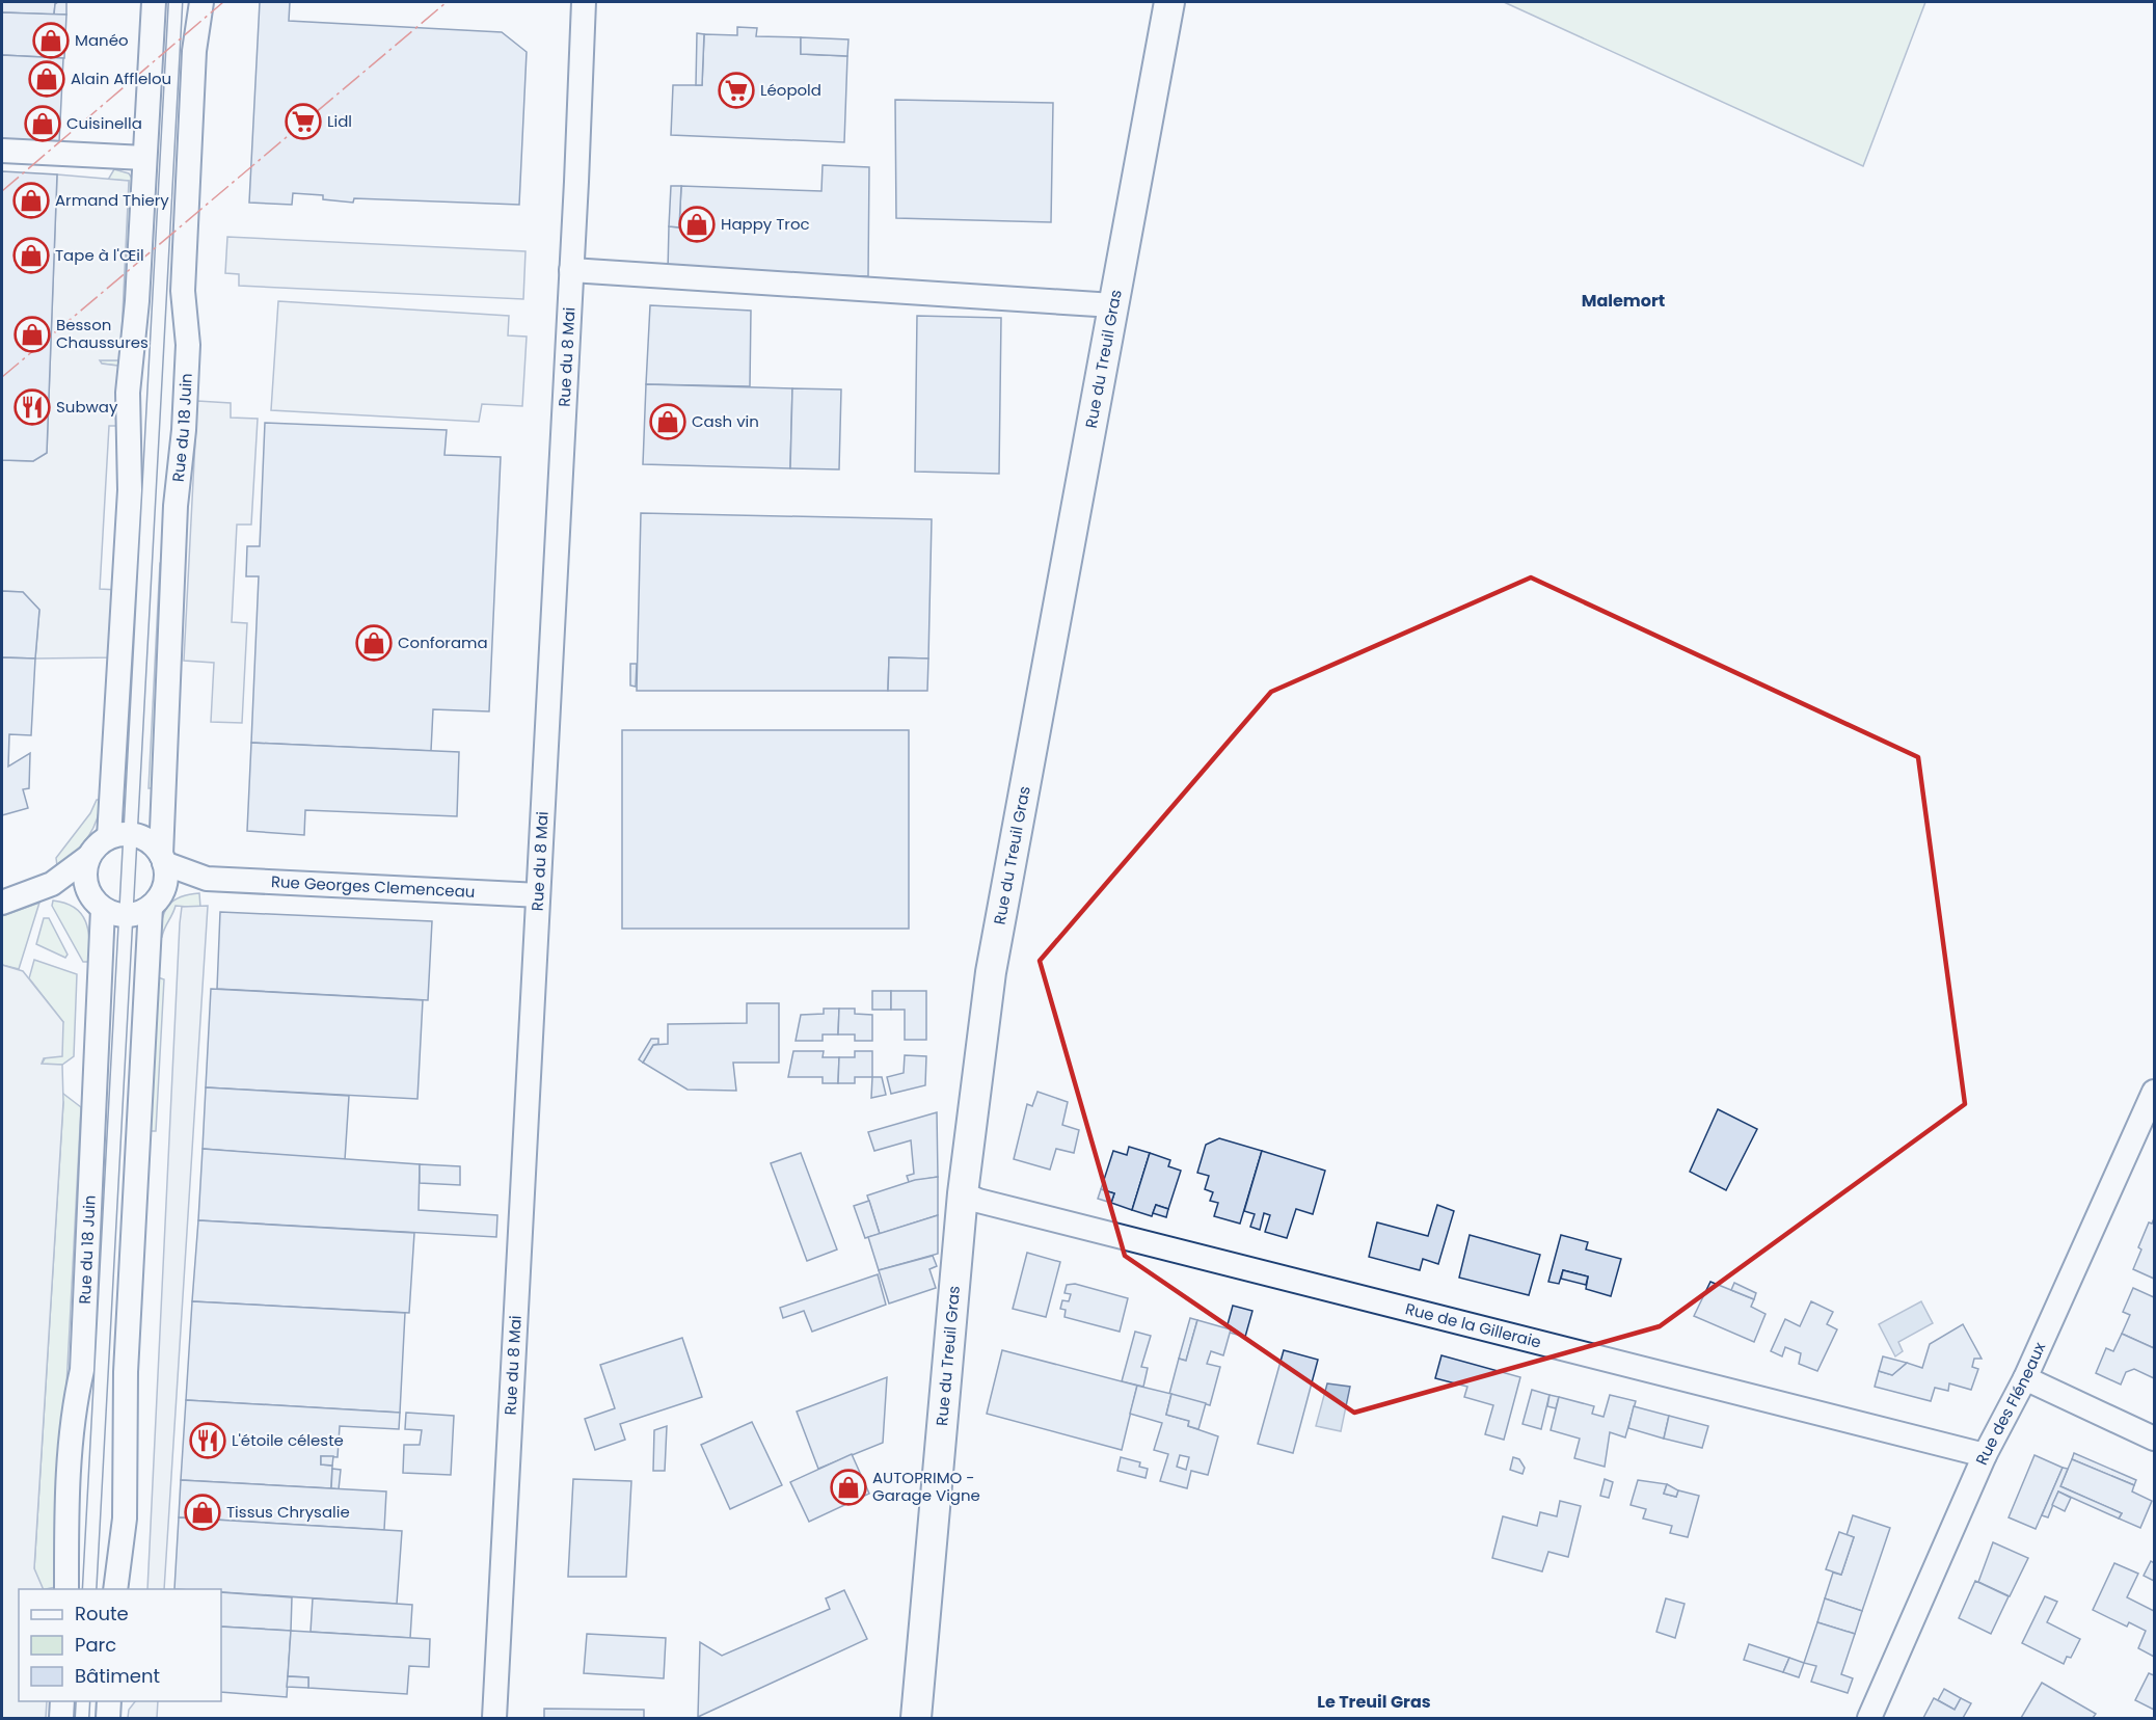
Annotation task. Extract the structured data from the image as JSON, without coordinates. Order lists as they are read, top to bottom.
{
  "streets": {
    "street": [
      "Rue du 8 Mai",
      "Rue du Treuil Gras",
      "Rue du 18 Juin",
      "Rue Georges Clemenceau",
      "Rue de la Gilleraie",
      "Rue des Fléneaux"
    ]
  },
  "crossings": [
    ["Rue du 8 Mai", "Rue Georges Clemenceau"],
    ["Rue du Treuil Gras", "Rue de la Gilleraie"],
    ["Rue de la Gilleraie", "Rue des Fléneaux"]
  ],
  "districts": ["Malemort", "Le Treuil Gras"],
  "places": {
    "shop": [
      "Manéo",
      "Alain Afflelou",
      "Cuisinella",
      "Armand Thiery",
      "Happy Troc",
      "Tape à l'Œil",
      "Besson Chaussures",
      "Cash vin",
      "Conforama",
      "AUTOPRIMO - Garage Vigne",
      "Tissus Chrysalie"
    ],
    "supermarket": ["Léopold", "Lidl"],
    "restaurant": ["Subway", "L'étoile céleste"]
  },
  "legend": ["Route", "Parc", "Bâtiment"]
}
